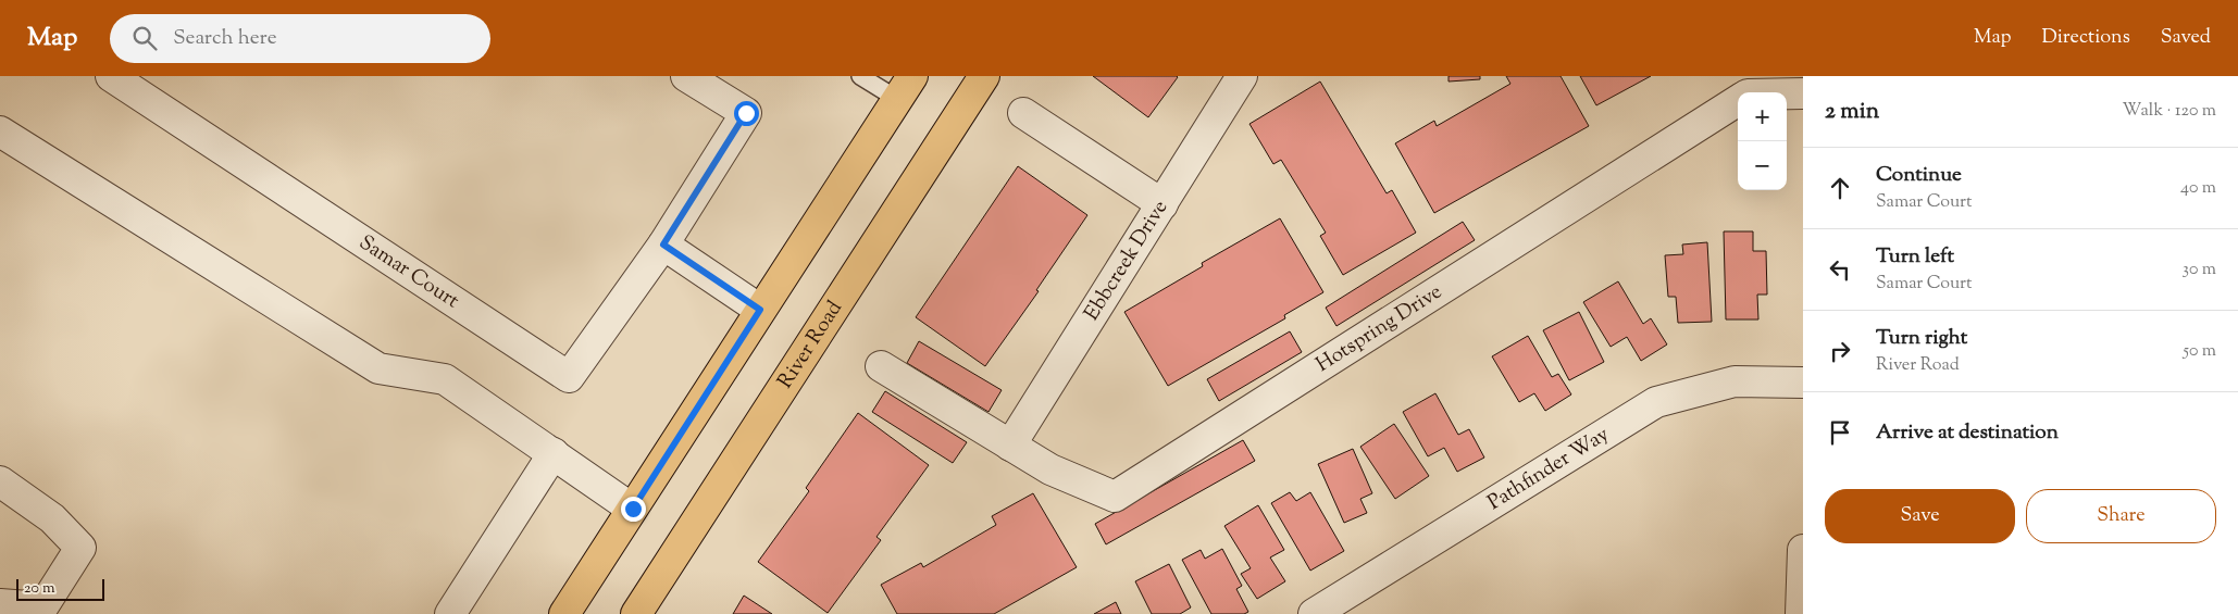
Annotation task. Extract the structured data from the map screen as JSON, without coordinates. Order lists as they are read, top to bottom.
{
  "streets": {
    "main road": ["River Road"],
    "street": [
      "Ebbcreek Drive",
      "Samar Court",
      "Hotspring Drive",
      "Pathfinder Way"
    ]
  },
  "crossings": [
    ["Ebbcreek Drive", "Hotspring Drive"]
  ],
  "scale_bar": "20 m",
  "page": {
    "header": "Map",
    "search": "Search here",
    "nav": ["Map", "Directions", "Saved"],
    "heading": ["2 min", "Walk · 120 m"],
    "map_buttons": ["+", "−"],
    "list": [
      ["Continue", "Samar Court", "40 m"],
      ["Turn left", "Samar Court", "30 m"],
      ["Turn right", "River Road", "50 m"],
      "Arrive at destination"
    ],
    "buttons": ["Save", "Share"],
    "scale": "20 m"
  }
}
